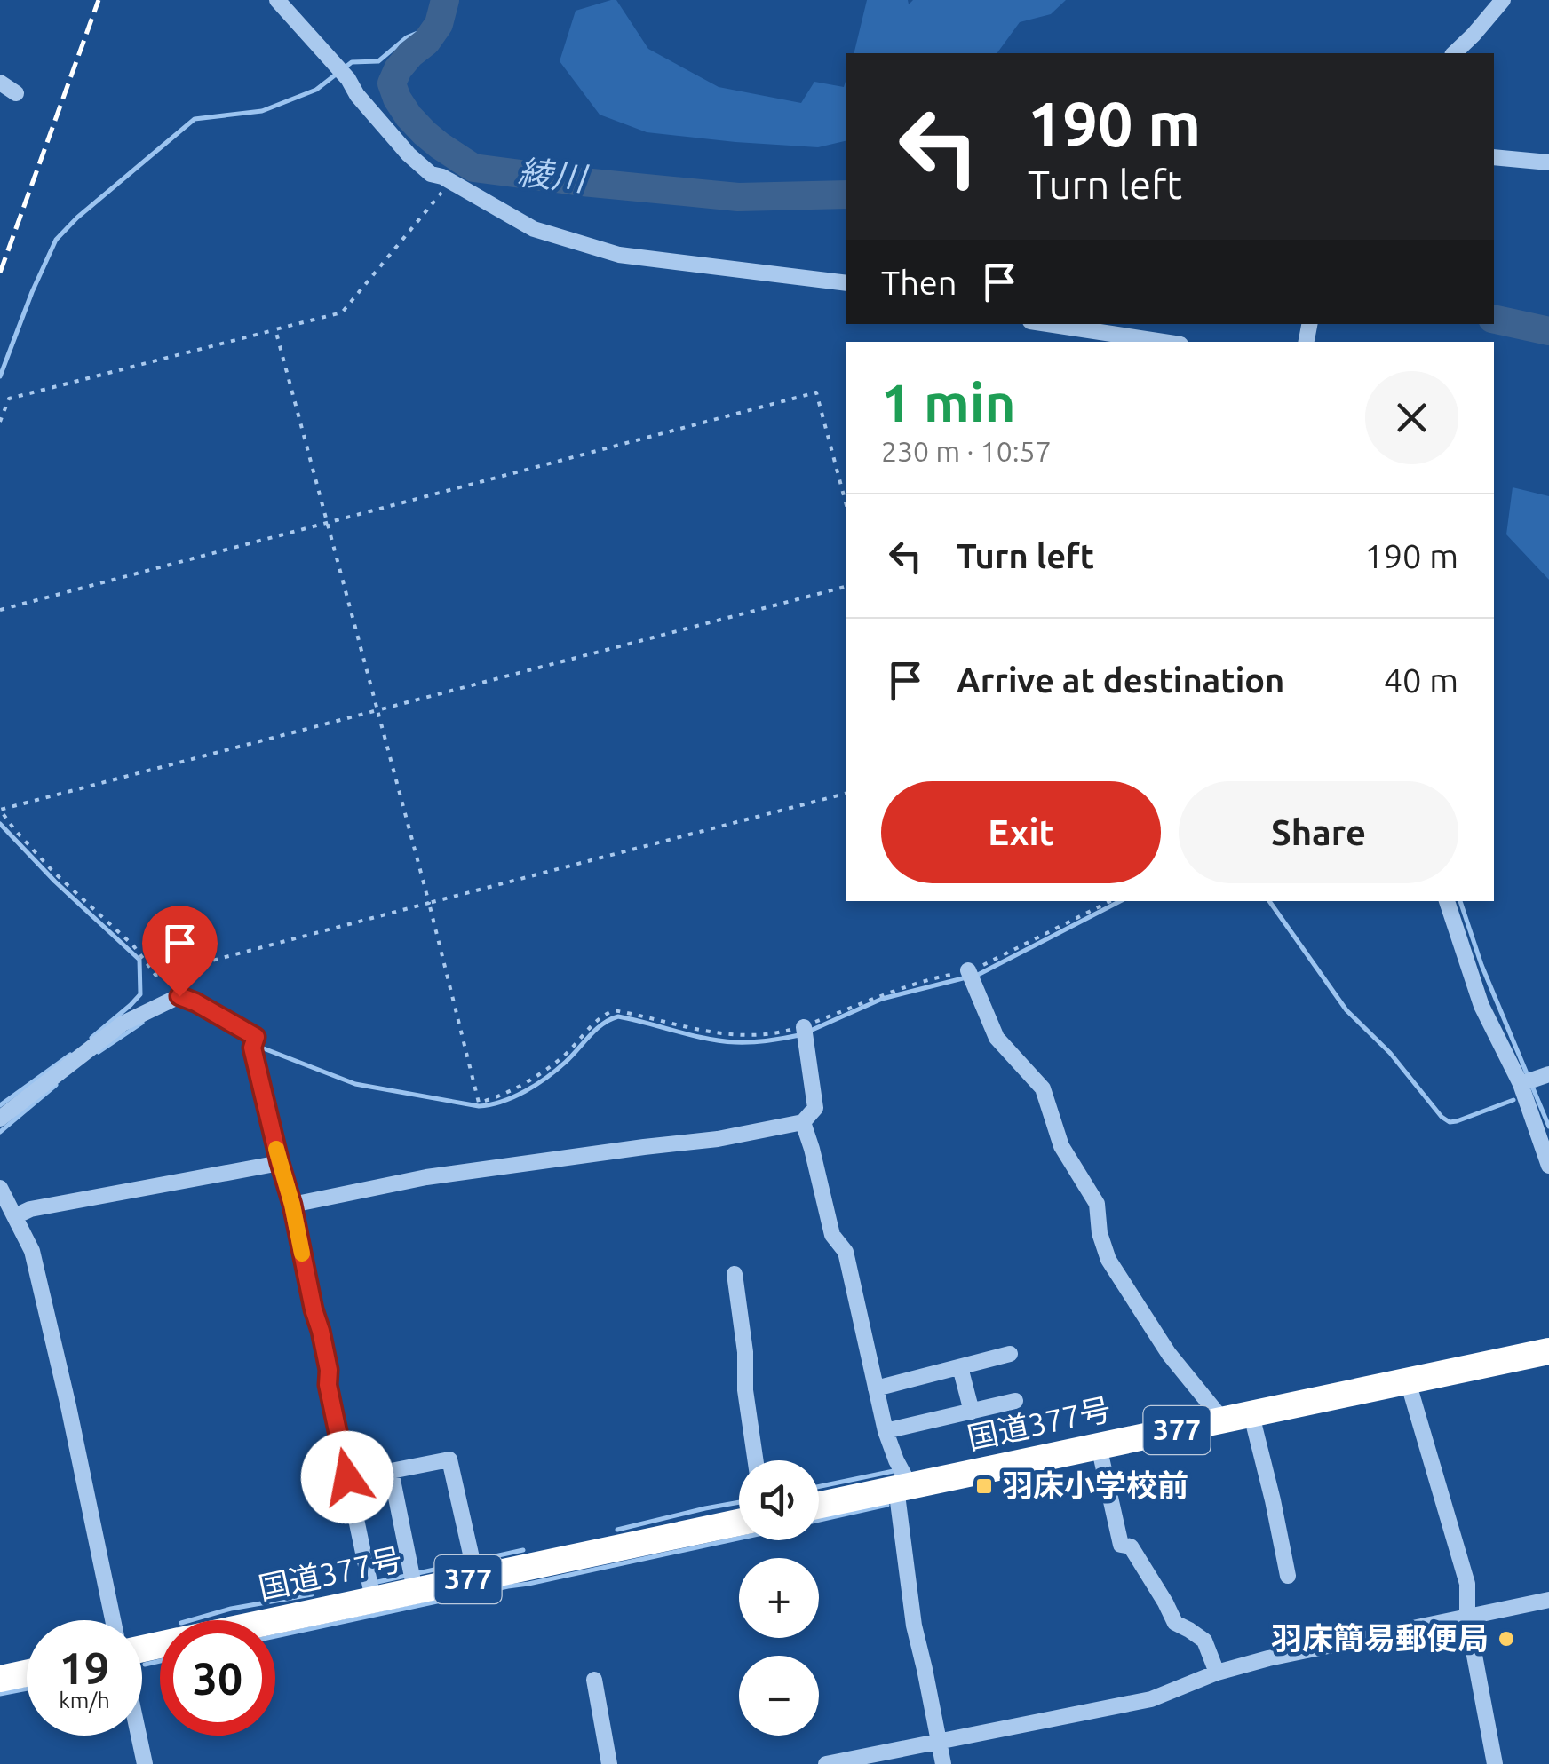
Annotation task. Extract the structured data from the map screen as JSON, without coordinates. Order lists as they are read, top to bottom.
{
  "streets": {
    "highway": ["国道377号", "377"]
  },
  "water": ["綾川"],
  "places": {
    "transit": ["羽床小学校前"],
    "other": ["羽床簡易郵便局"]
  },
  "page": {
    "turn": ["190 m", "Turn left"],
    "then": "Then",
    "heading": ["1 min", "230 m · 10:57"],
    "list": [
      {
        "name": "Turn left",
        "value": "190 m"
      },
      {
        "name": "Arrive at destination",
        "value": "40 m"
      }
    ],
    "buttons": ["Exit", "Share"],
    "map_buttons": ["+", "−"],
    "speed": "19 km/h",
    "limit": "30"
  }
}
